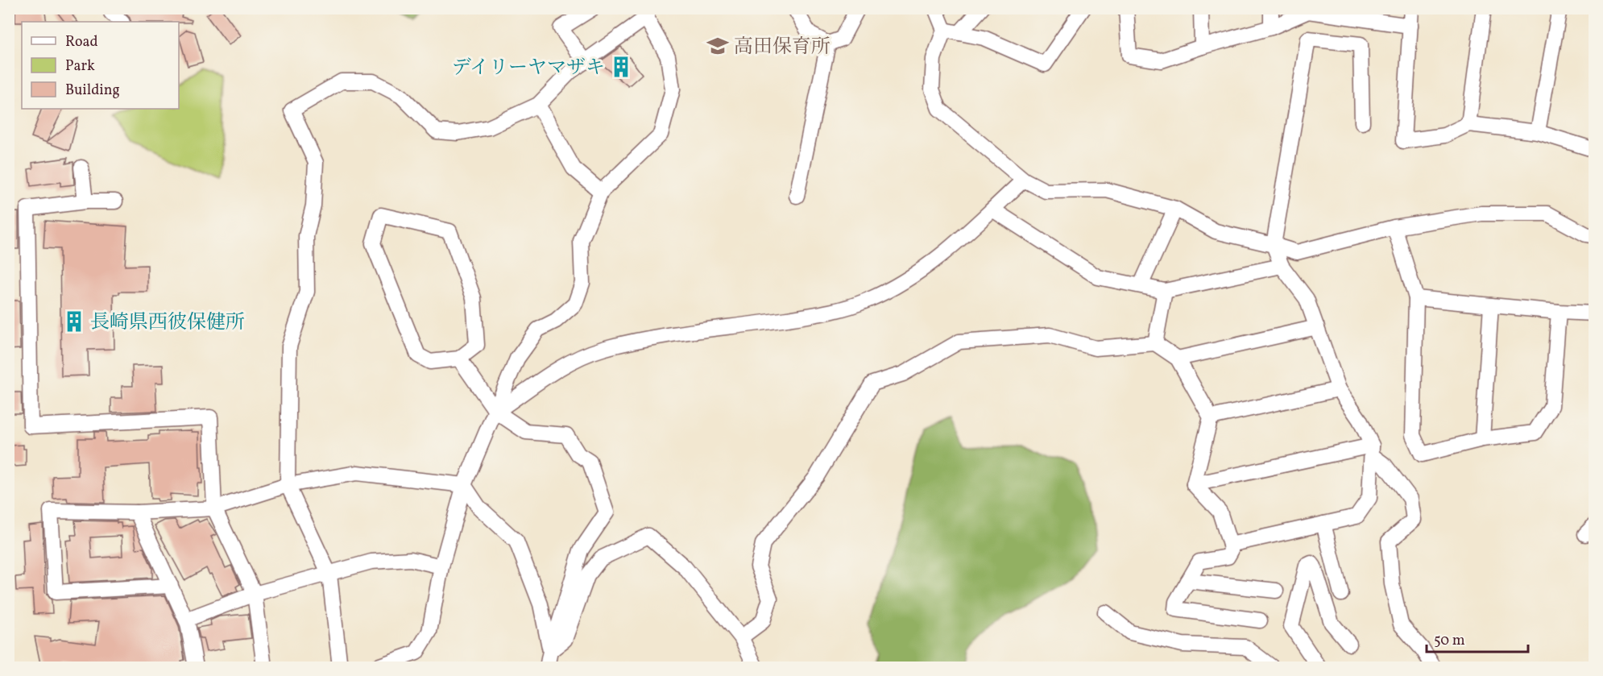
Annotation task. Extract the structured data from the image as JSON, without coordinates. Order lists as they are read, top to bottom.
{
  "places": {
    "school or university": ["高田保育所"],
    "building": ["デイリーヤマザキ", "長崎県西彼保健所"]
  },
  "legend": ["Road", "Park", "Building"],
  "scale_bar": "50 m"
}
